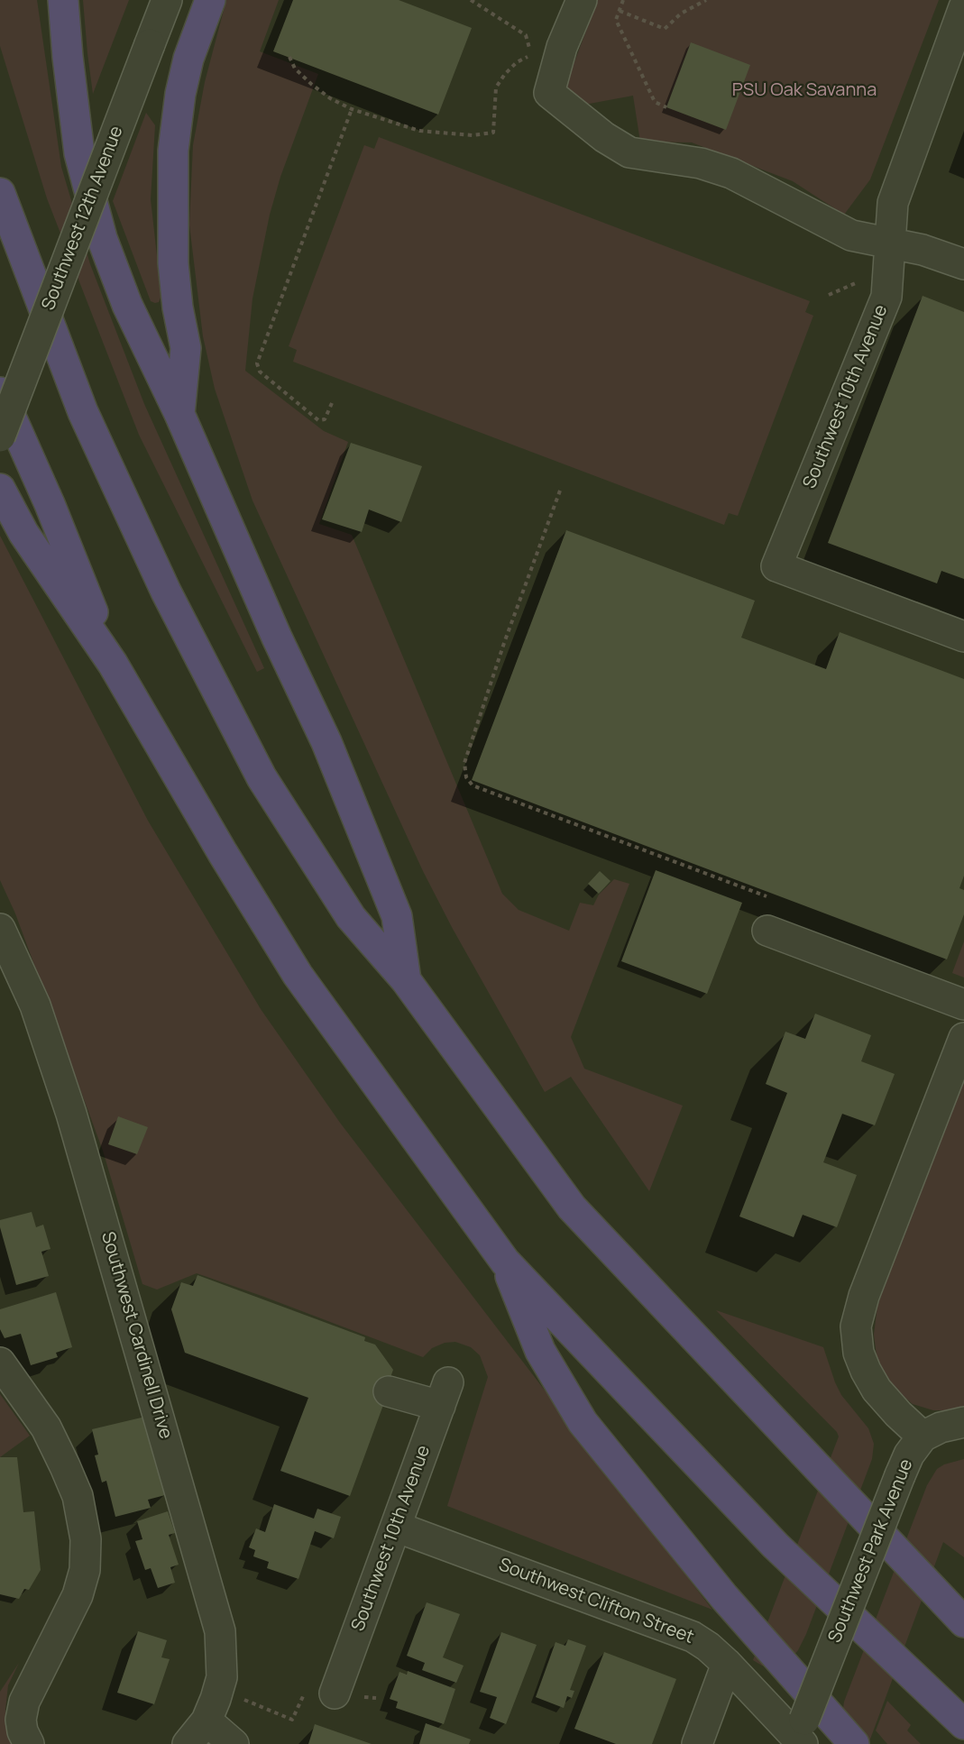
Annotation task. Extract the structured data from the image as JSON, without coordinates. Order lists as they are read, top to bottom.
{
  "streets": {
    "street": [
      "Southwest 12th Avenue",
      "Southwest 10th Avenue",
      "Southwest Cardinell Drive",
      "Southwest Park Avenue",
      "Southwest Clifton Street"
    ]
  },
  "crossings": [
    ["Southwest 10th Avenue", "Southwest Clifton Street"],
    ["Southwest Park Avenue", "Southwest Clifton Street"]
  ],
  "parks": ["PSU Oak Savanna"]
}
